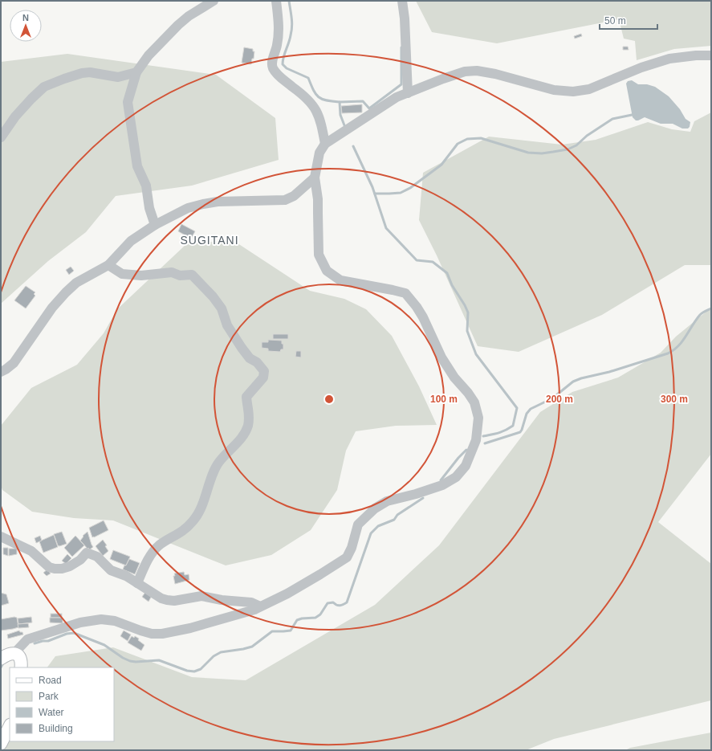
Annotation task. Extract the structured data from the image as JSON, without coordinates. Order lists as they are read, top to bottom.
{
  "districts": ["SUGITANI"],
  "legend": [
    "Road",
    "Park",
    "Water",
    "Building"
  ],
  "scale_bar": "50 m",
  "north": "top",
  "rings": ["100 m", "200 m", "300 m"]
}
